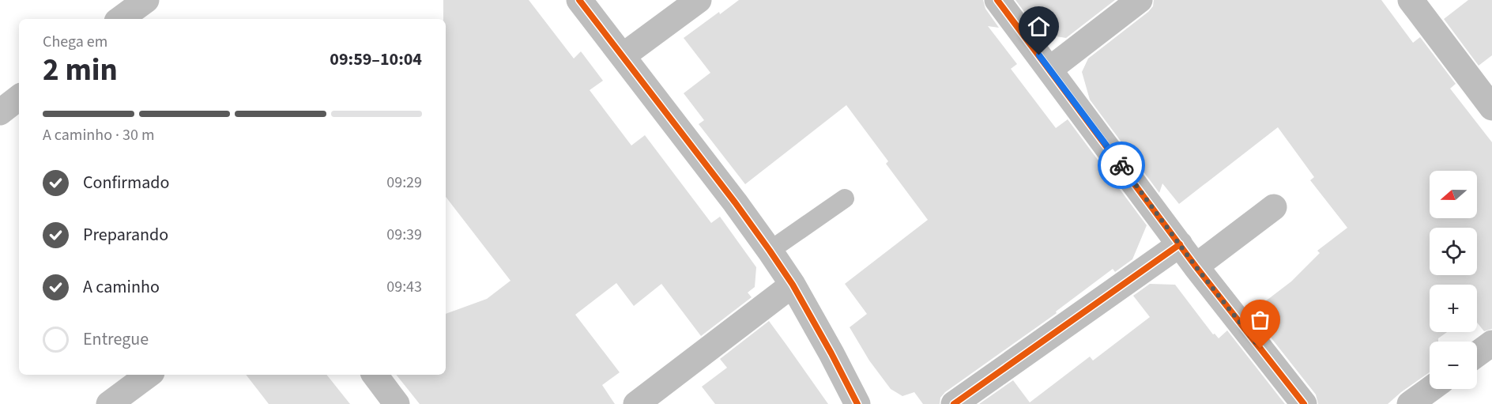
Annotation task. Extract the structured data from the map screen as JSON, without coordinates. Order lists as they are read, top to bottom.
{
  "north": "left",
  "page": {
    "heading": ["2 min", "Chega em", "09:59–10:04"],
    "bar": "A caminho · 30 m",
    "list": [
      ["Confirmado", "09:29"],
      ["Preparando", "09:39"],
      ["A caminho", "09:43"],
      "Entregue"
    ],
    "map_buttons": ["+", "−"]
  }
}
